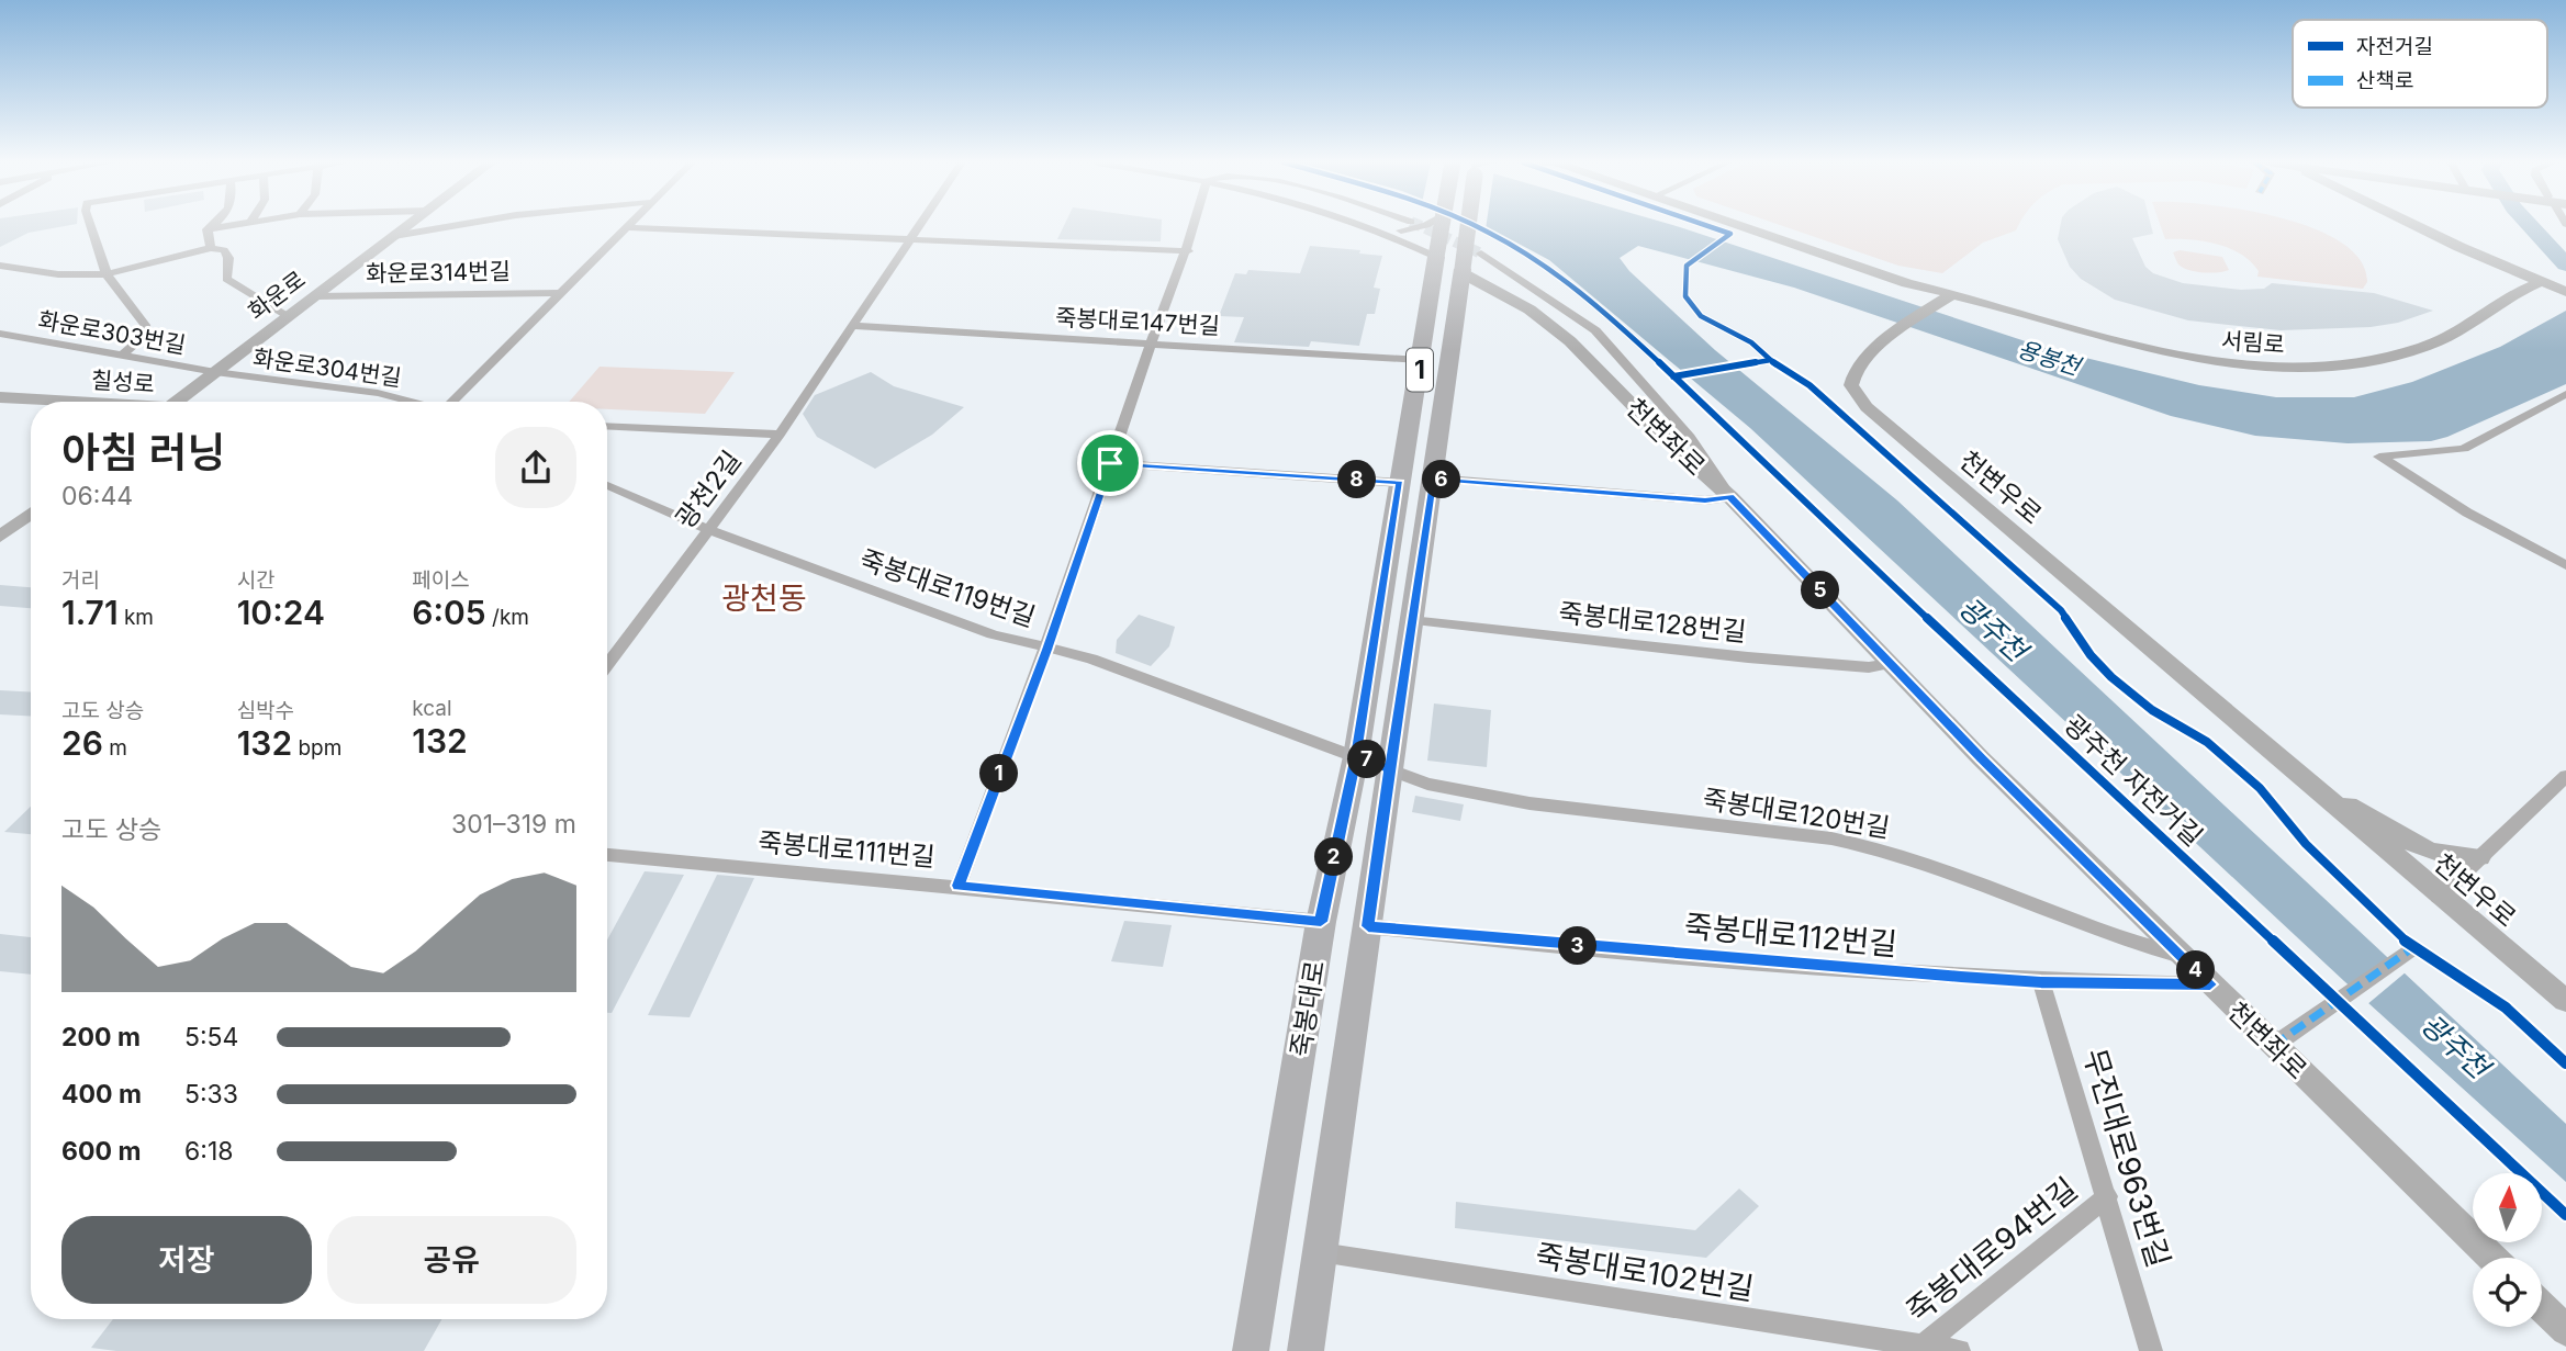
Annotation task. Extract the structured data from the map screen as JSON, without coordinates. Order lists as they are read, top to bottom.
{
  "streets": {
    "main road": ["1", "죽봉대로"],
    "street": [
      "화운로314번길",
      "화운로",
      "죽봉대로147번길",
      "화운로303번길",
      "서림로",
      "화운로304번길",
      "칠성로",
      "천변좌로",
      "천변우로",
      "광천2길",
      "죽봉대로119번길",
      "죽봉대로128번길",
      "죽봉대로120번길",
      "죽봉대로111번길",
      "죽봉대로112번길",
      "무진대로963번길",
      "죽봉대로94번길",
      "죽봉대로102번길"
    ],
    "cycle path": ["광주천 자전거길"]
  },
  "crossings": [
    ["화운로314번길", "화운로"],
    ["화운로", "화운로303번길"],
    ["화운로", "화운로304번길"],
    ["죽봉대로147번길", "광천2길"],
    ["죽봉대로147번길", "죽봉대로"],
    ["화운로303번길", "화운로304번길"],
    ["서림로", "천변우로"],
    ["1", "천변좌로"],
    ["1", "죽봉대로"],
    ["천변좌로", "죽봉대로128번길"],
    ["천변좌로", "죽봉대로120번길"],
    ["천변좌로", "죽봉대로112번길"],
    ["천변좌로", "죽봉대로"],
    ["광천2길", "죽봉대로119번길"],
    ["죽봉대로119번길", "죽봉대로120번길"],
    ["죽봉대로119번길", "죽봉대로"],
    ["죽봉대로128번길", "죽봉대로"],
    ["죽봉대로120번길", "죽봉대로"],
    ["죽봉대로111번길", "죽봉대로"],
    ["죽봉대로112번길", "죽봉대로"],
    ["죽봉대로112번길", "무진대로963번길"],
    ["죽봉대로", "죽봉대로102번길"],
    ["무진대로963번길", "죽봉대로94번길"],
    ["죽봉대로94번길", "죽봉대로102번길"]
  ],
  "districts": ["광천동"],
  "water": ["용봉천", "광주천"],
  "legend": ["자전거길", "산책로"],
  "north": "top",
  "page": {
    "heading": ["아침 러닝", "06:44"],
    "pins": [
      "6",
      "8",
      "5",
      "7",
      "1",
      "2",
      "3",
      "4"
    ],
    "stats": [
      ["거리", "1.71 km"],
      ["시간", "10:24"],
      ["페이스", "6:05 /km"],
      ["고도 상승", "26 m"],
      ["심박수", "132 bpm"],
      ["kcal", "132"]
    ],
    "chart": ["고도 상승", "301–319 m"],
    "list": [
      {
        "name": "200 m",
        "note": "5:54"
      },
      {
        "name": "400 m",
        "note": "5:33"
      },
      {
        "name": "600 m",
        "note": "6:18"
      }
    ],
    "buttons": ["저장", "공유"]
  }
}
